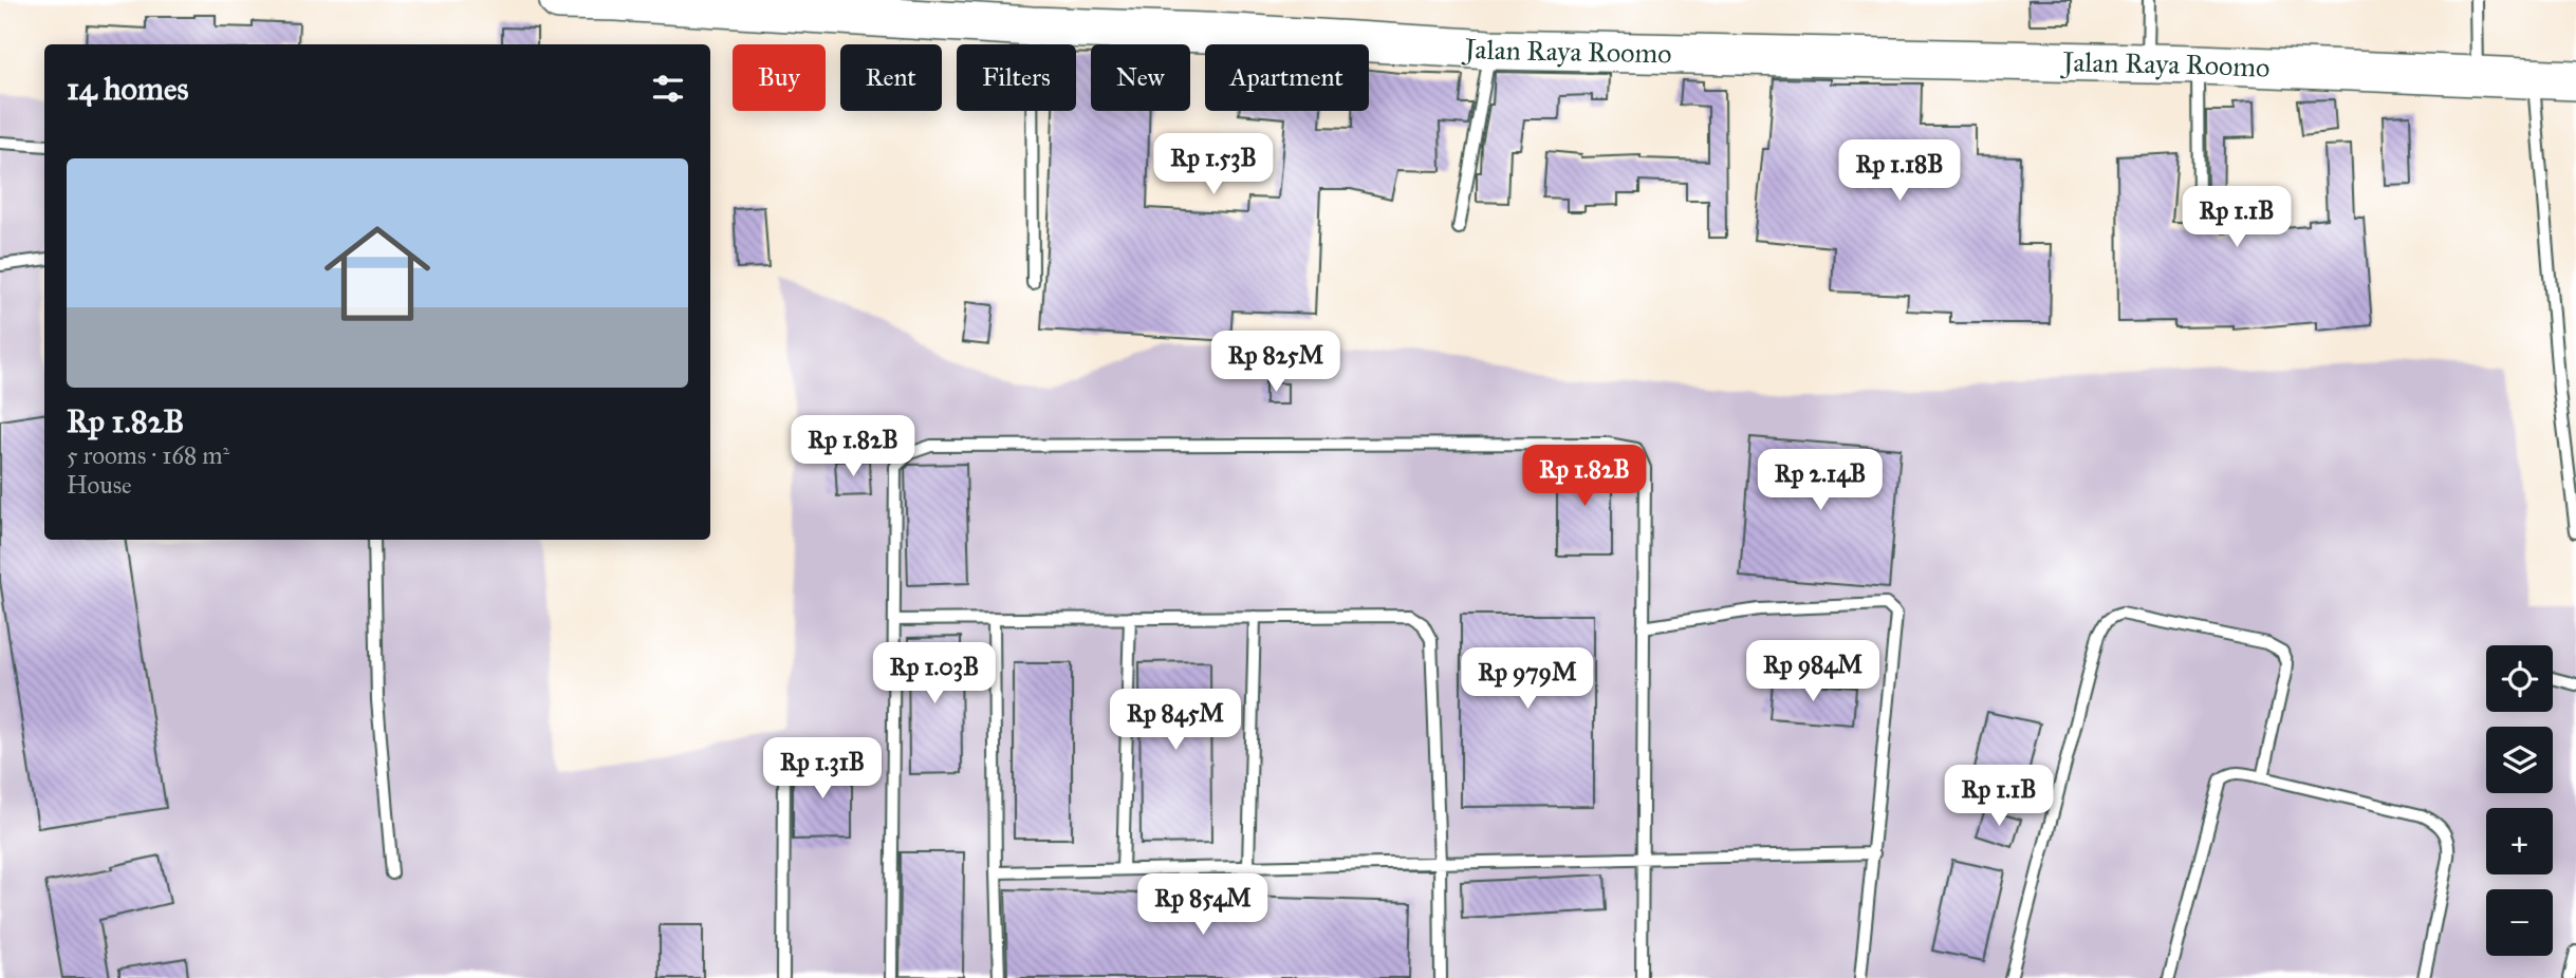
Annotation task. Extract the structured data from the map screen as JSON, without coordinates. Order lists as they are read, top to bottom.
{
  "streets": {
    "highway": ["Jalan Raya Roomo"]
  },
  "page": {
    "chip": [
      "Buy",
      "Rent",
      "Filters",
      "New",
      "Apartment"
    ],
    "heading": "14 homes",
    "price": [
      "Rp 1.53B",
      "Rp 1.18B",
      "Rp 1.1B",
      "Rp 825M",
      "Rp 1.82B",
      "Rp 1.82B",
      "Rp 2.14B",
      "Rp 984M",
      "Rp 1.03B",
      "Rp 979M",
      "Rp 845M",
      "Rp 1.31B",
      "Rp 1.1B",
      "Rp 854M"
    ],
    "list": [
      {
        "name": "Rp 1.82B",
        "note": "5 rooms · 168 m² · House"
      }
    ],
    "map_buttons": ["+", "−"]
  }
}
